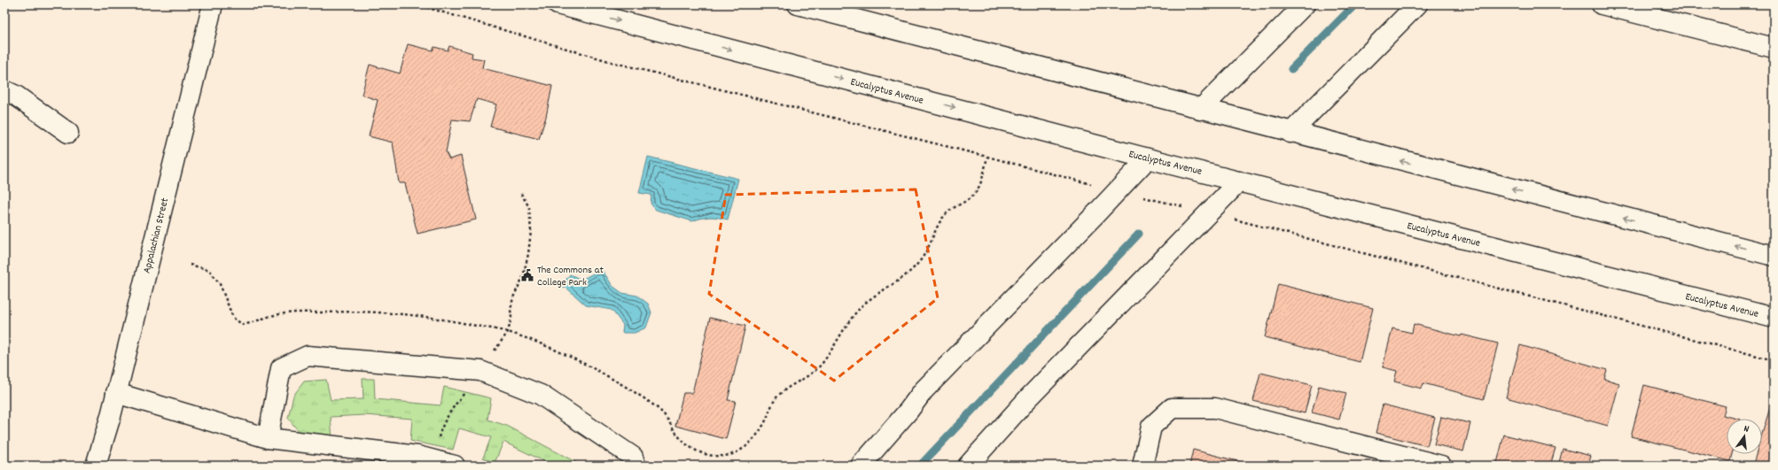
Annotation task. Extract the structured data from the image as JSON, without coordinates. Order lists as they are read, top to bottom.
{
  "streets": {
    "street": ["Eucalyptus Avenue", "Appalachian Street"]
  },
  "places": {
    "public building": ["The Commons at College Park"]
  },
  "north": "top"
}
